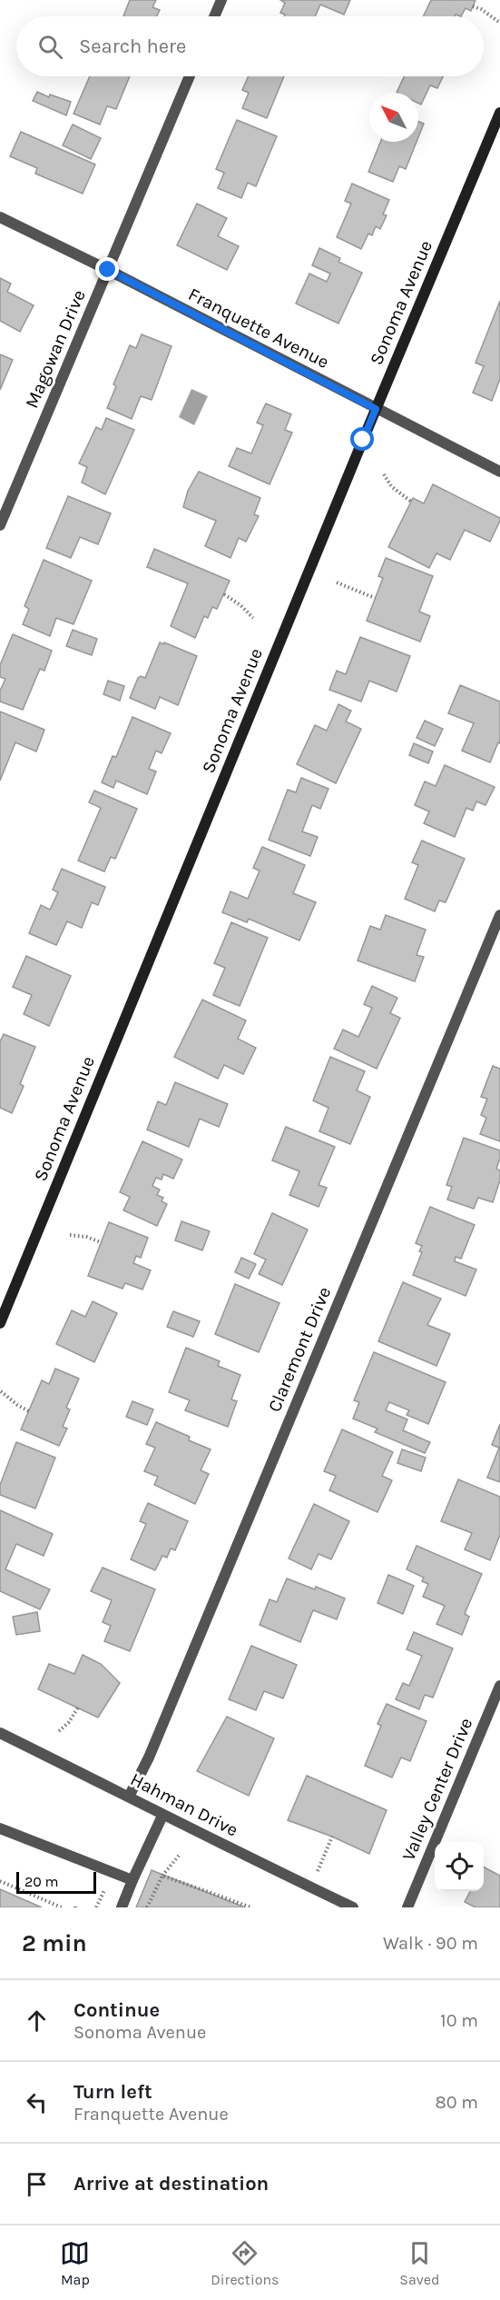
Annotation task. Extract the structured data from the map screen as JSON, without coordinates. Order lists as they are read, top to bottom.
{
  "streets": {
    "street": [
      "Sonoma Avenue",
      "Franquette Avenue",
      "Magowan Drive",
      "Claremont Drive",
      "Valley Center Drive",
      "Hahman Drive"
    ]
  },
  "crossings": [
    ["Sonoma Avenue", "Franquette Avenue"],
    ["Franquette Avenue", "Magowan Drive"],
    ["Claremont Drive", "Hahman Drive"]
  ],
  "scale_bar": "20 m",
  "north": "top left",
  "page": {
    "search": "Search here",
    "scale": "20 m",
    "heading": ["2 min", "Walk · 90 m"],
    "list": [
      ["Continue", "Sonoma Avenue", "10 m"],
      ["Turn left", "Franquette Avenue", "80 m"],
      "Arrive at destination"
    ],
    "nav": ["Map", "Directions", "Saved"]
  }
}
